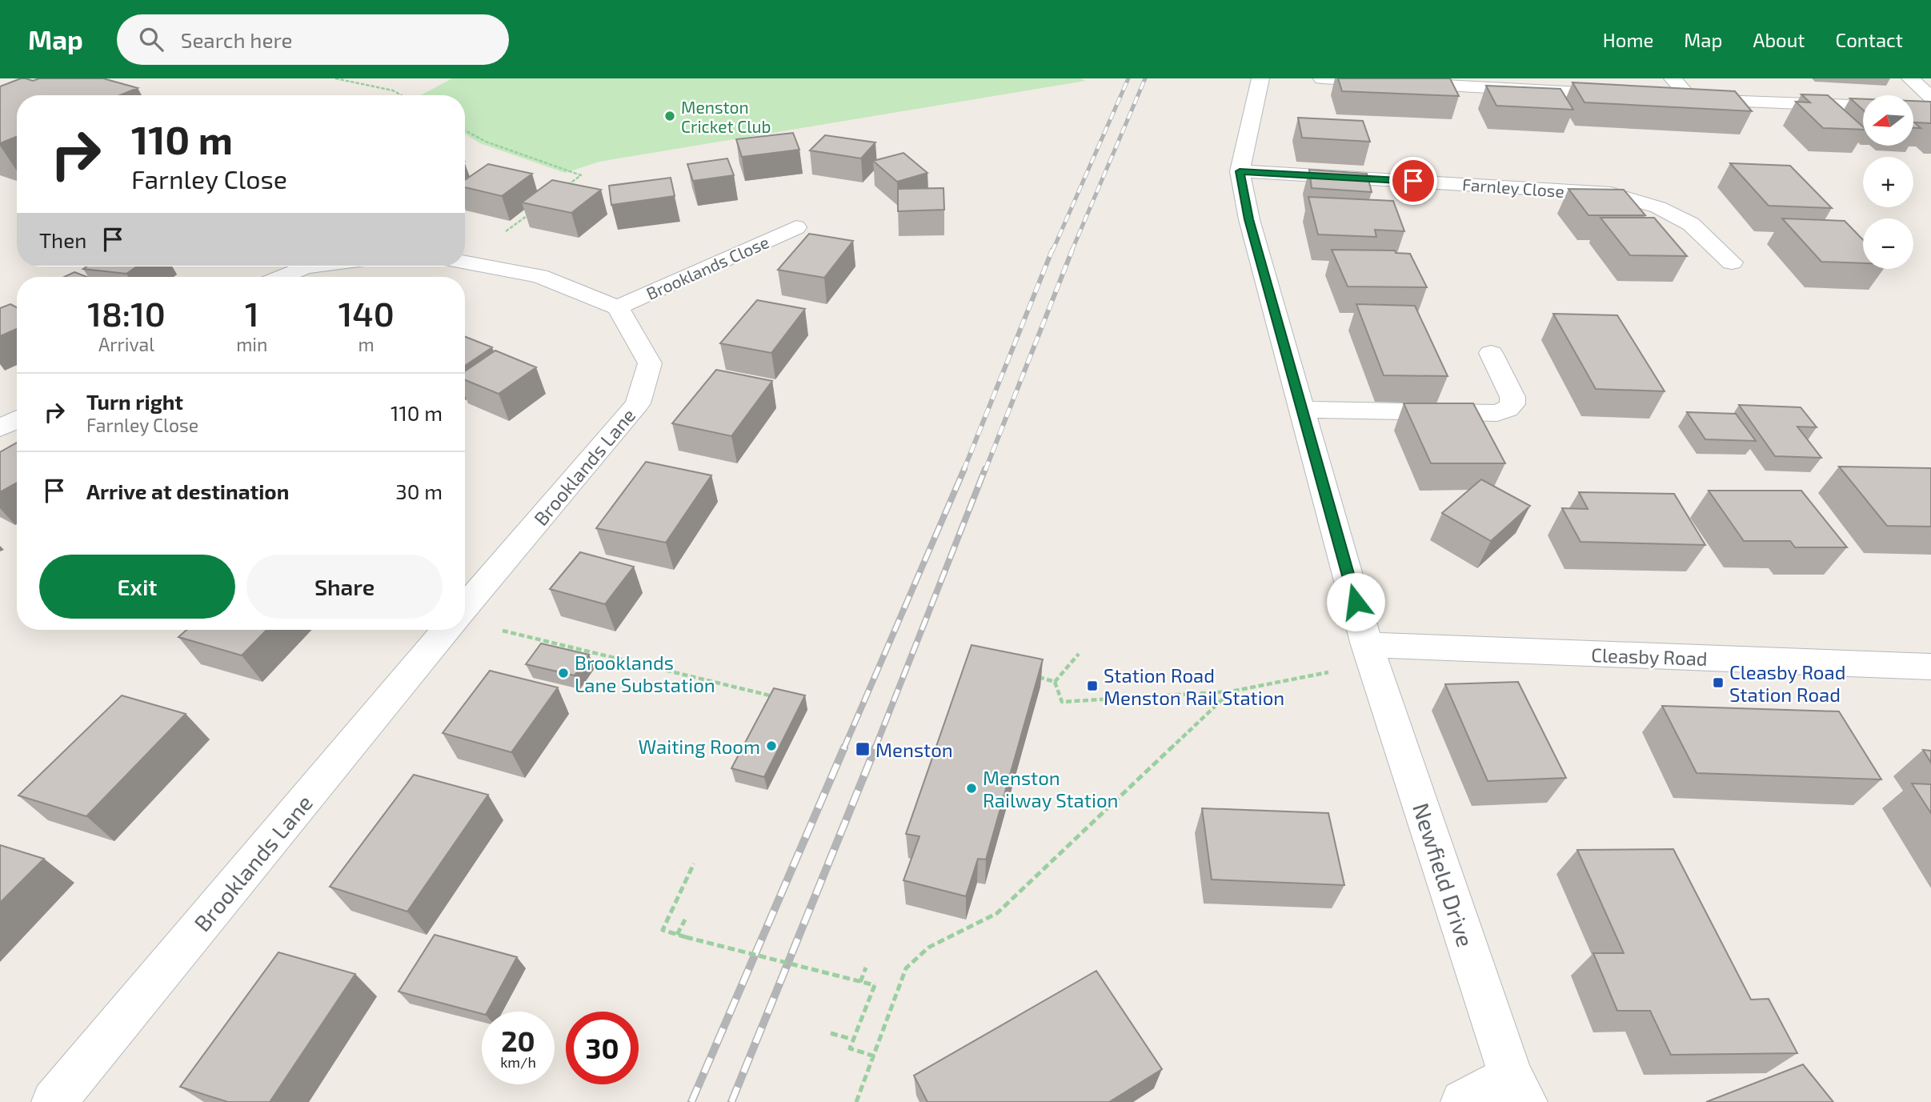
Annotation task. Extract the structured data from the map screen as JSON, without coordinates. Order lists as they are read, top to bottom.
{
  "streets": {
    "street": [
      "Farnley Close",
      "Brooklands Close",
      "Brooklands Lane",
      "Cleasby Road",
      "Newfield Drive"
    ]
  },
  "crossings": [
    ["Farnley Close", "Newfield Drive"],
    ["Brooklands Close", "Brooklands Lane"],
    ["Cleasby Road", "Newfield Drive"]
  ],
  "places": {
    "other": [
      "Menston Cricket Club",
      "Brooklands Lane Substation",
      "Waiting Room",
      "Menston Railway Station"
    ],
    "transit": ["Cleasby Road Station Road", "Station Road Menston Rail Station", "Menston"]
  },
  "north": "left",
  "page": {
    "header": "Map",
    "search": "Search here",
    "nav": [
      "Home",
      "Map",
      "About",
      "Contact"
    ],
    "map_buttons": ["+", "−"],
    "turn": ["110 m", "Farnley Close"],
    "then": "Then",
    "eta": [
      "18:10",
      "Arrival",
      "1",
      "min",
      "140",
      "m"
    ],
    "list": [
      {
        "name": "Turn right",
        "note": "Farnley Close",
        "value": "110 m"
      },
      {
        "name": "Arrive at destination",
        "value": "30 m"
      }
    ],
    "buttons": ["Exit", "Share"],
    "speed": "20 km/h",
    "limit": "30"
  }
}
